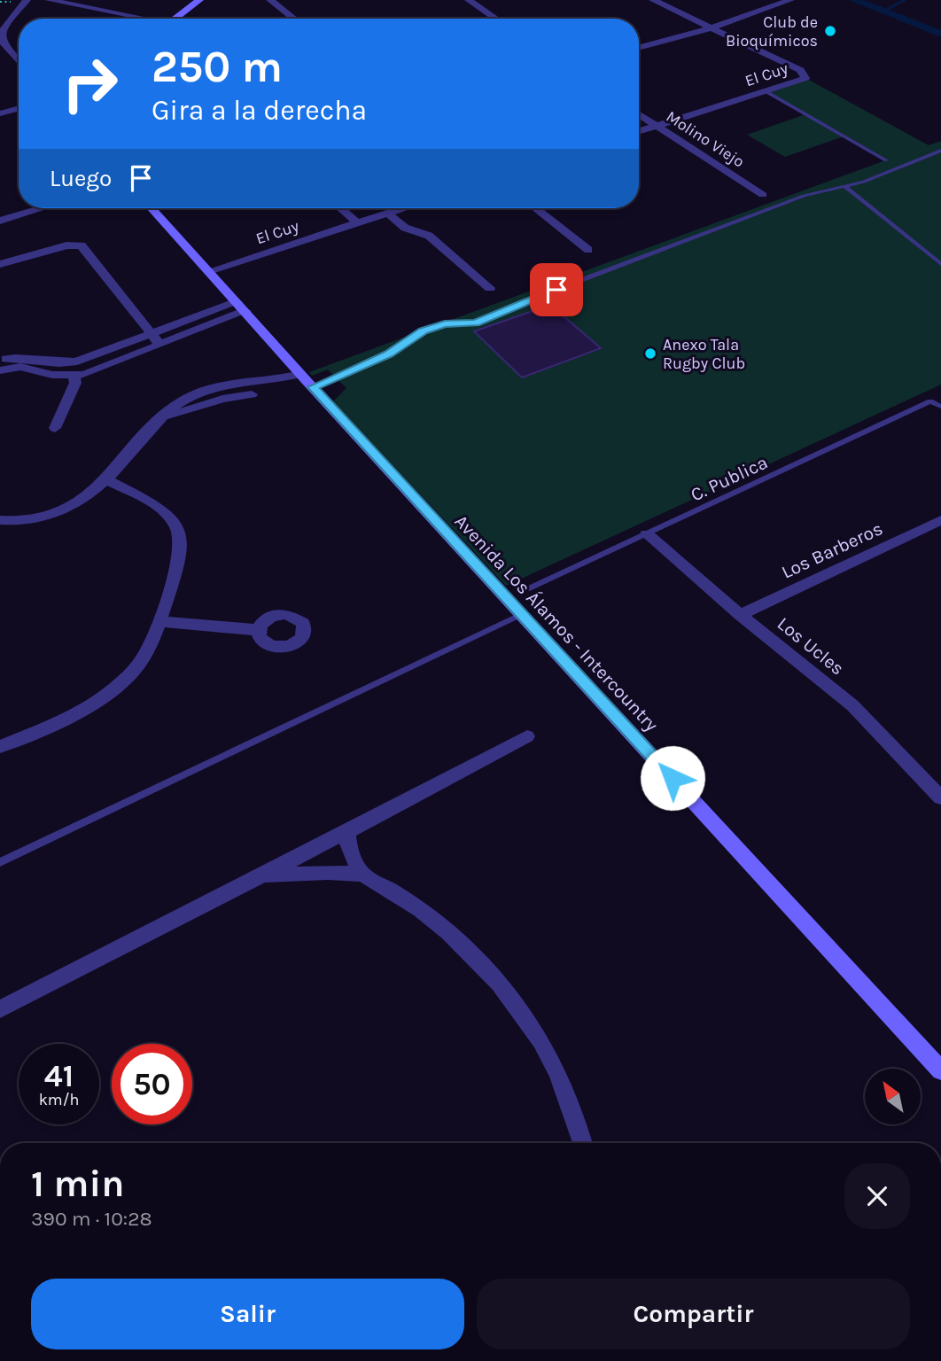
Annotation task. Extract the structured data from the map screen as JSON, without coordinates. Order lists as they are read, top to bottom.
{
  "streets": {
    "main road": ["Avenida Los Álamos - Intercountry"],
    "street": [
      "El Cuy",
      "Molino Viejo",
      "Los Barberos",
      "Los Ucles"
    ],
    "lane": ["C. Publica"]
  },
  "crossings": [
    ["El Cuy", "Molino Viejo"],
    ["El Cuy", "Avenida Los Álamos - Intercountry"],
    ["C. Publica", "Los Ucles"],
    ["Los Barberos", "Los Ucles"]
  ],
  "places": ["Club de Bioquímicos", "Anexo Tala Rugby Club"],
  "north": "top left",
  "page": {
    "turn": ["250 m", "Gira a la derecha"],
    "then": "Luego",
    "speed": "41 km/h",
    "limit": "50",
    "heading": ["1 min", "390 m · 10:28"],
    "buttons": ["Salir", "Compartir"]
  }
}
